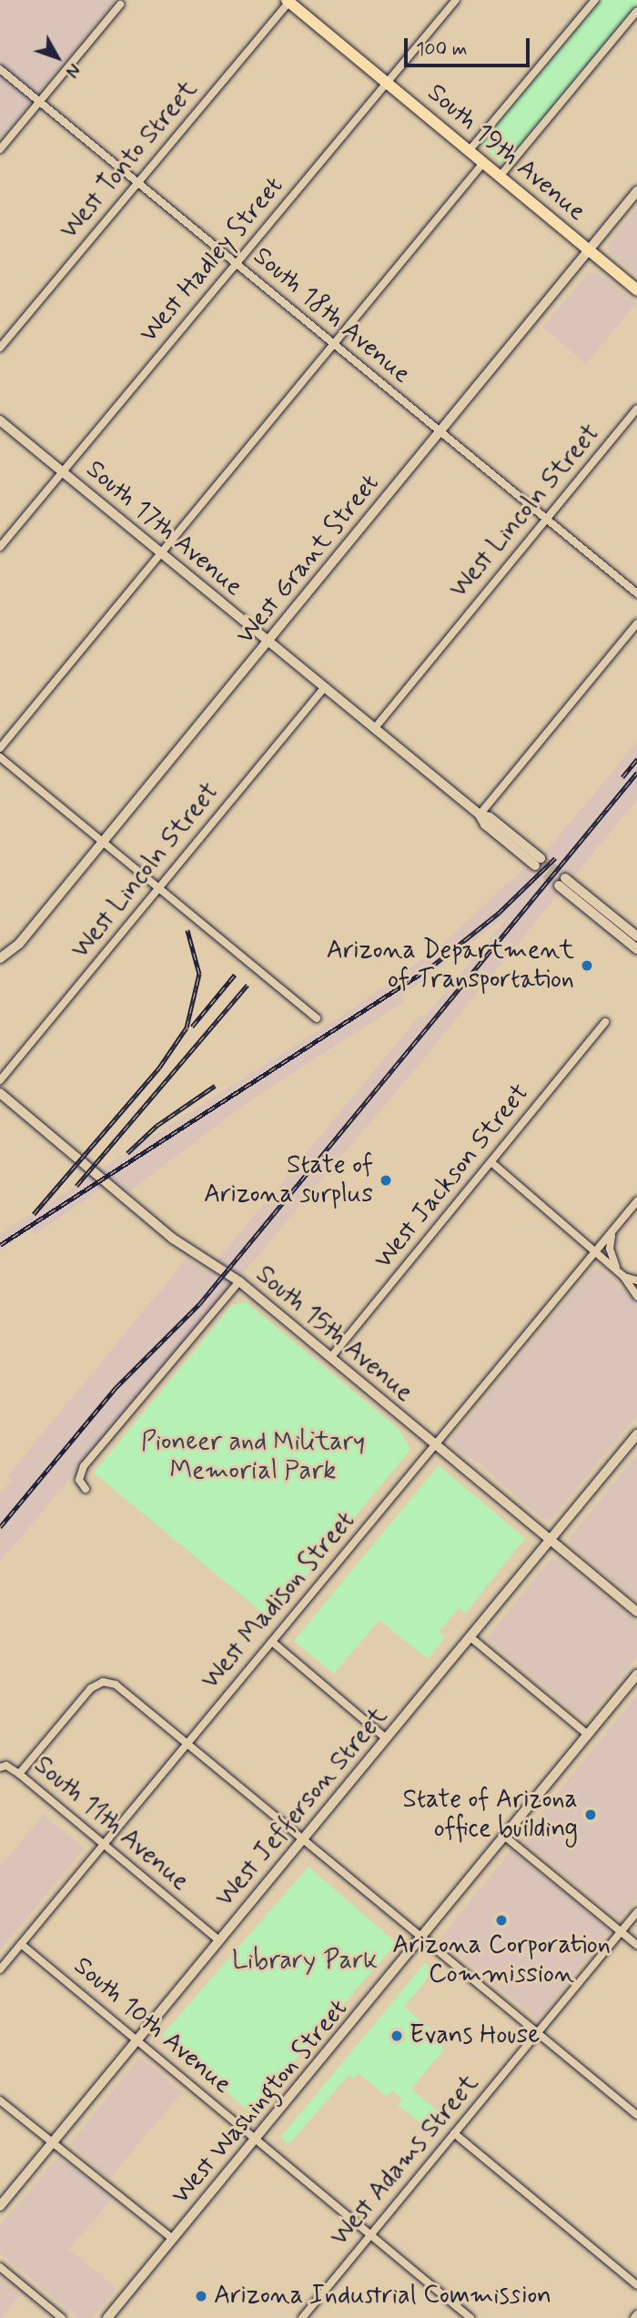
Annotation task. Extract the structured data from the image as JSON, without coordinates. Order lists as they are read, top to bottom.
{
  "streets": {
    "main road": [
      "South 19th Avenue",
      "South 17th Avenue",
      "West Grant Street",
      "South 15th Avenue",
      "West Jefferson Street",
      "West Washington Street"
    ],
    "street": [
      "West Tonto Street",
      "West Hadley Street",
      "South 18th Avenue",
      "West Lincoln Street",
      "West Jackson Street",
      "West Madison Street",
      "South 11th Avenue",
      "South 10th Avenue",
      "West Adams Street"
    ]
  },
  "crossings": [
    ["South 19th Avenue", "West Tonto Street"],
    ["South 19th Avenue", "West Hadley Street"],
    ["South 19th Avenue", "West Grant Street"],
    ["West Tonto Street", "South 18th Avenue"],
    ["West Hadley Street", "South 18th Avenue"],
    ["West Hadley Street", "South 17th Avenue"],
    ["South 18th Avenue", "West Lincoln Street"],
    ["South 18th Avenue", "West Grant Street"],
    ["West Lincoln Street", "South 17th Avenue"],
    ["South 17th Avenue", "West Grant Street"],
    ["West Jackson Street", "South 15th Avenue"],
    ["South 15th Avenue", "West Madison Street"],
    ["South 15th Avenue", "West Jefferson Street"],
    ["West Madison Street", "South 11th Avenue"],
    ["West Madison Street", "South 10th Avenue"],
    ["West Jefferson Street", "South 11th Avenue"],
    ["West Jefferson Street", "South 10th Avenue"],
    ["South 10th Avenue", "West Washington Street"],
    ["South 10th Avenue", "West Adams Street"]
  ],
  "parks": ["Pioneer and Military Memorial Park", "Library Park"],
  "places": [
    "Arizona Department of Transportation",
    "State of Arizona surplus",
    "State of Arizona office building",
    "Arizona Corporation Commission",
    "Evans House",
    "Arizona Industrial Commission"
  ],
  "scale_bar": "100 m",
  "north": "bottom right"
}
